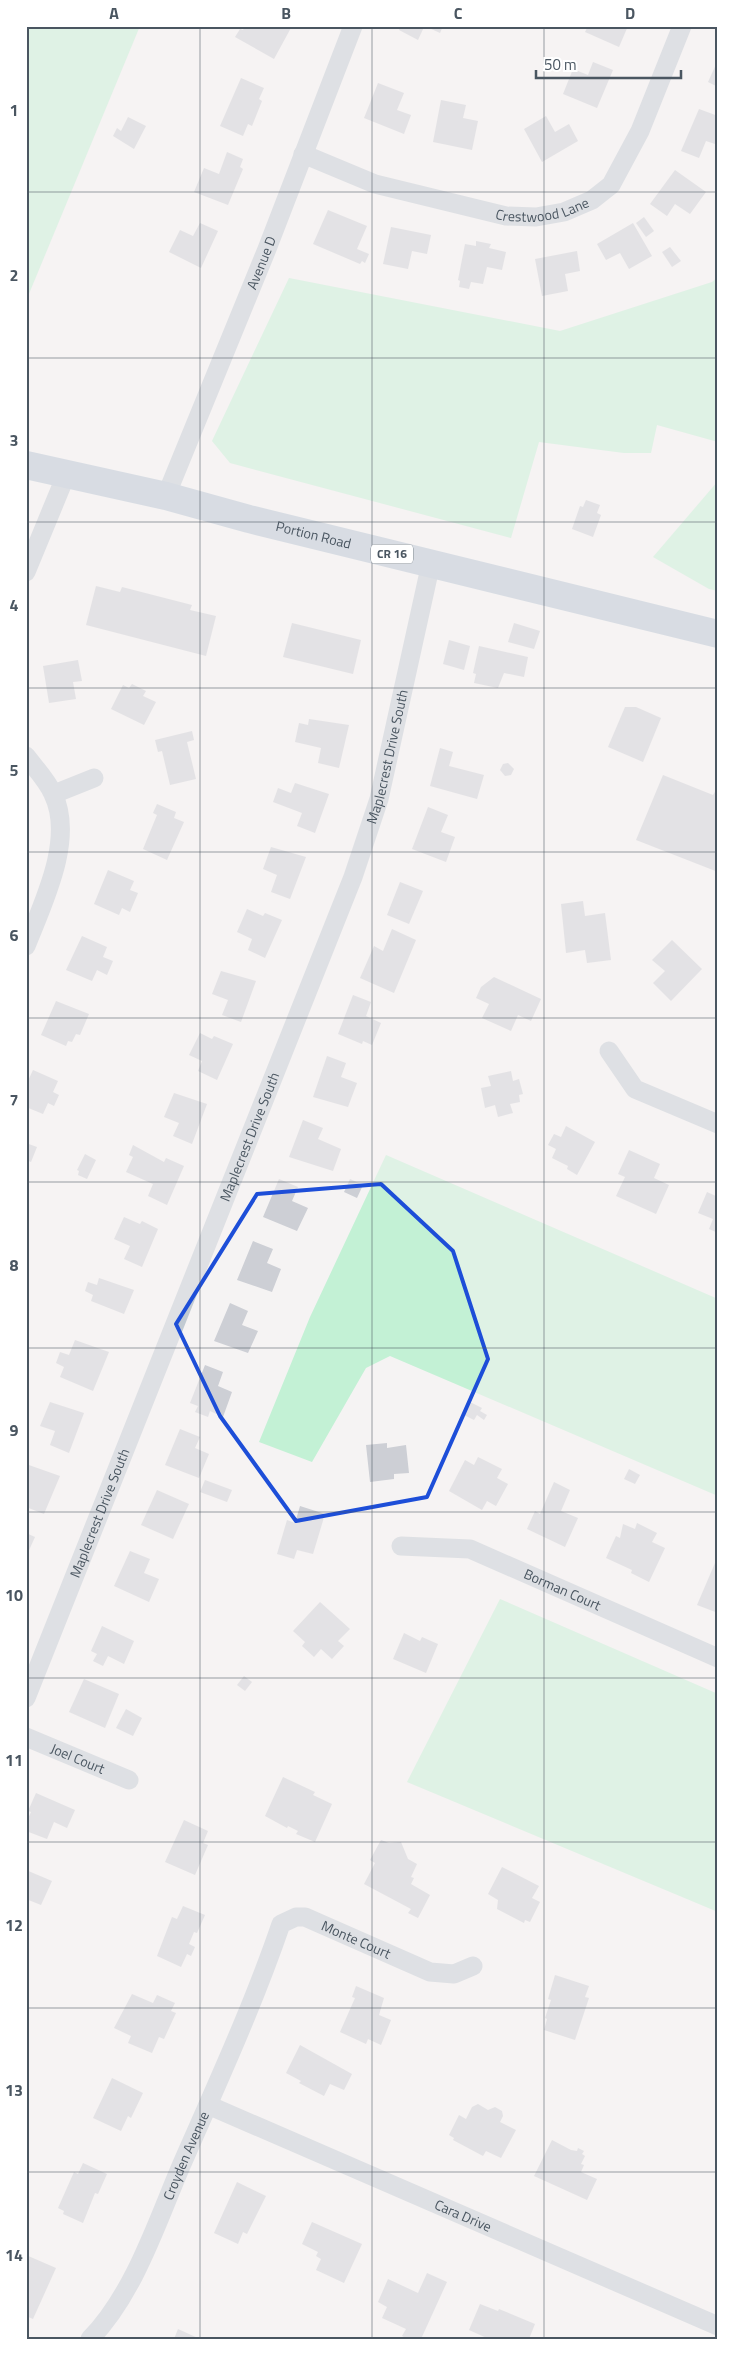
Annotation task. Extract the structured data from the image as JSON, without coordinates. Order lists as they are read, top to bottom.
{
  "streets": {
    "main road": ["Portion Road", "CR 16"],
    "street": [
      "Crestwood Lane",
      "Avenue D",
      "Maplecrest Drive South",
      "Borman Court",
      "Joel Court",
      "Monte Court",
      "Croyden Avenue",
      "Cara Drive"
    ]
  },
  "crossings": [
    ["Crestwood Lane", "Avenue D"],
    ["Avenue D", "Portion Road"],
    ["Portion Road", "Maplecrest Drive South"],
    ["Monte Court", "Croyden Avenue"],
    ["Croyden Avenue", "Cara Drive"]
  ],
  "scale_bar": "50 m",
  "grid": {
    "columns": [
      "A",
      "B",
      "C",
      "D"
    ],
    "rows": [
      "1",
      "2",
      "3",
      "4",
      "5",
      "6",
      "7",
      "8",
      "9",
      "10",
      "11",
      "12",
      "13",
      "14"
    ]
  }
}
